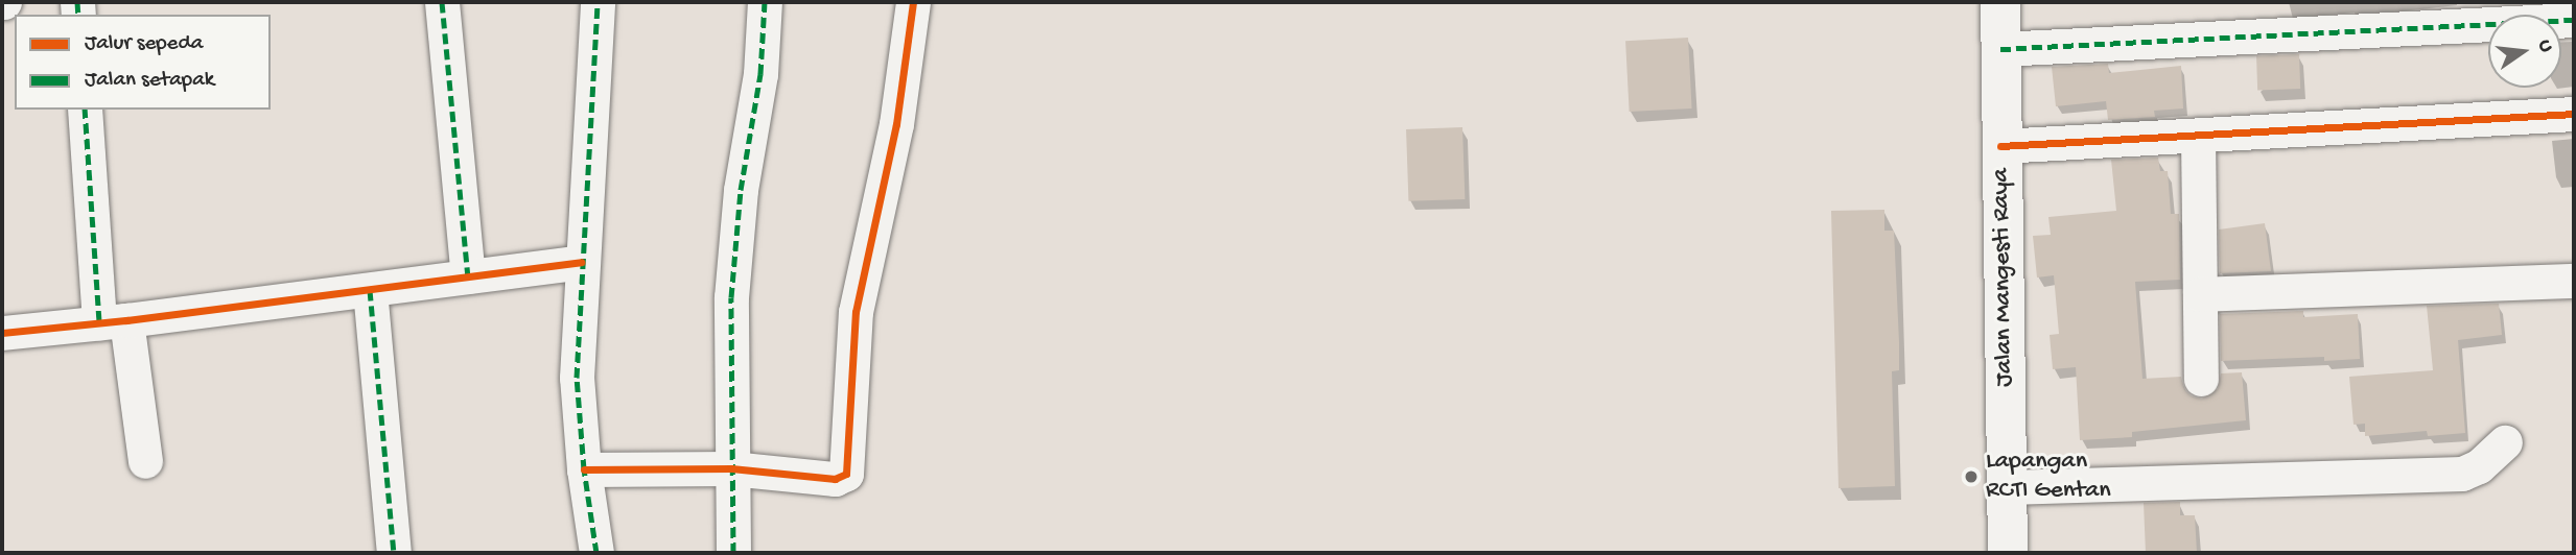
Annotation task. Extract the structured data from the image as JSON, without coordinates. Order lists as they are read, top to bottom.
{
  "streets": {
    "street": ["Jalan Mangesti Raya"]
  },
  "places": ["Lapangan RCTI Gentan"],
  "legend": ["Jalur sepeda", "Jalan setapak"],
  "north": "right"
}
